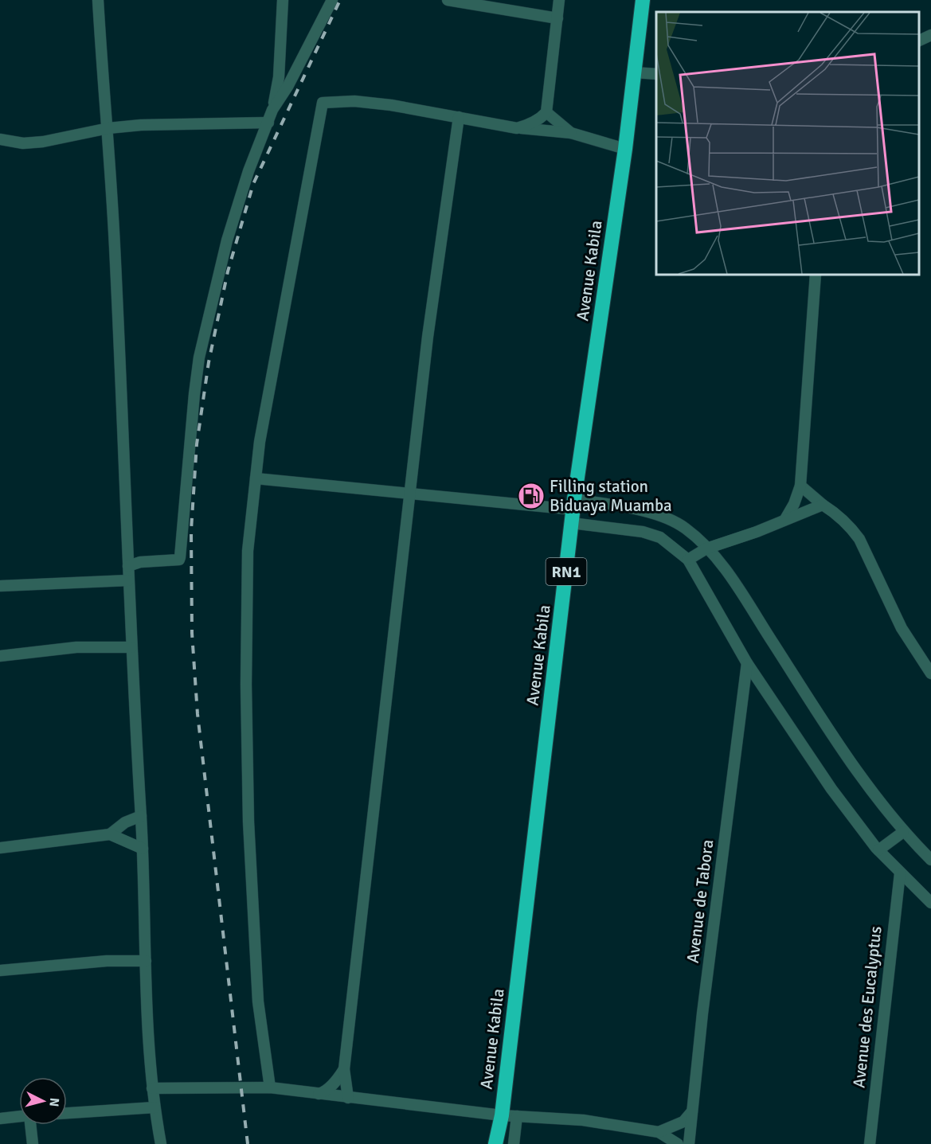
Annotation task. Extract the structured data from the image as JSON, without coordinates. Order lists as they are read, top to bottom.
{
  "streets": {
    "highway": ["Avenue Kabila", "RN1"],
    "street": ["Avenue de Tabora", "Avenue des Eucalyptus"]
  },
  "places": {
    "fuel station": ["Filling station Biduaya Muamba"]
  },
  "north": "right"
}
